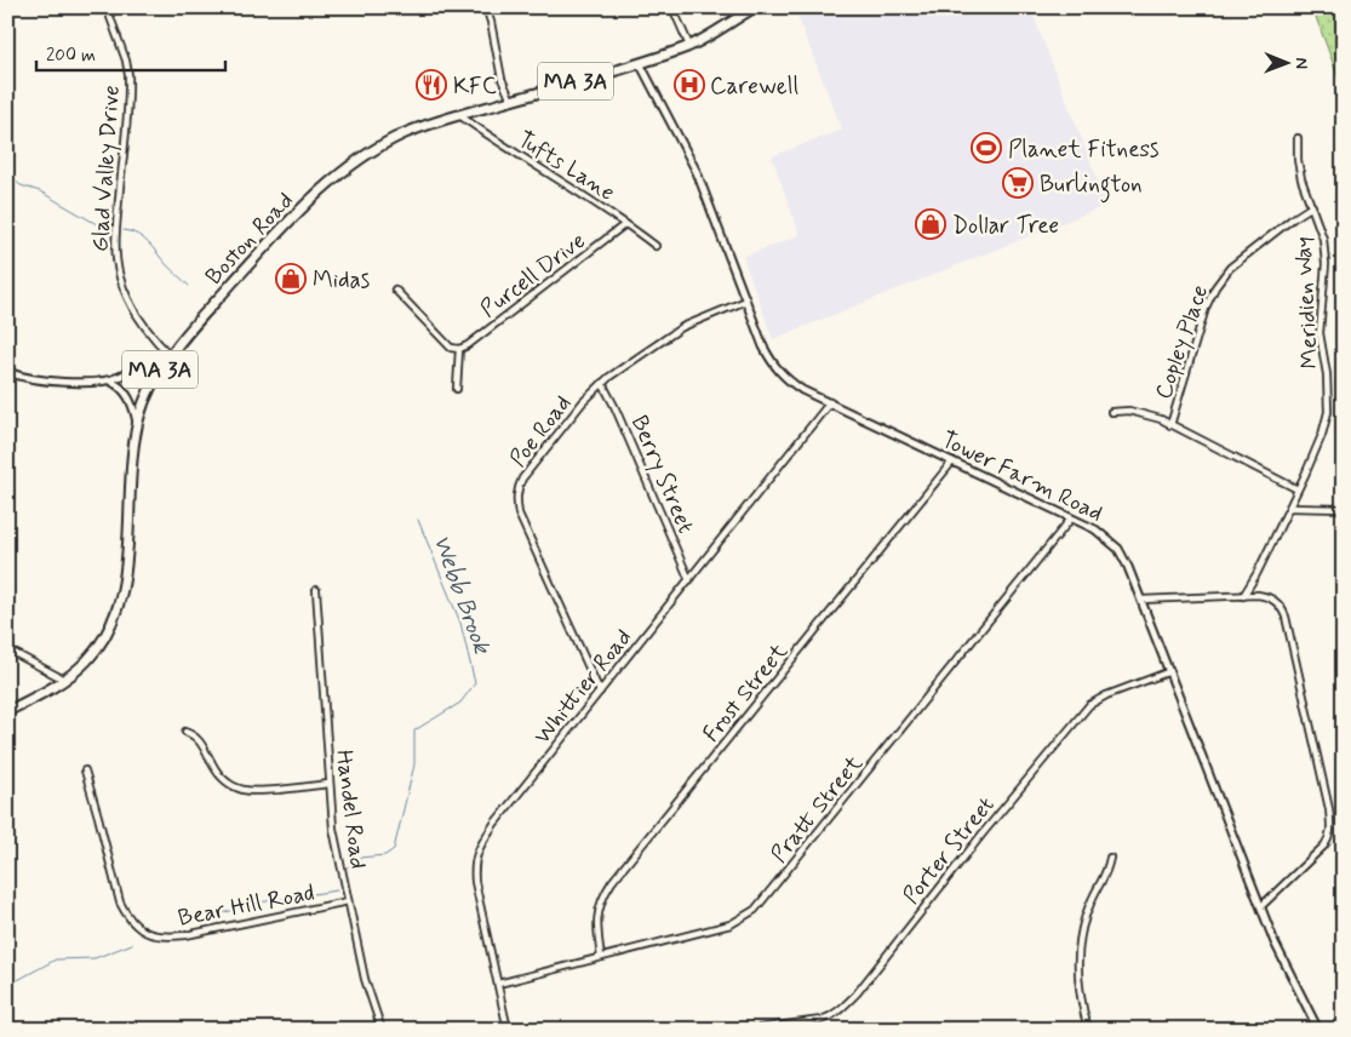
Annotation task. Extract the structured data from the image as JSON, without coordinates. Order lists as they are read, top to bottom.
{
  "streets": {
    "main road": ["MA 3A", "Boston Road"],
    "street": [
      "Tufts Lane",
      "Glad Valley Drive",
      "Purcell Drive",
      "Meridien Way",
      "Copley Place",
      "Poe Road",
      "Berry Street",
      "Tower Farm Road",
      "Whittier Road",
      "Frost Street",
      "Pratt Street",
      "Handel Road",
      "Porter Street",
      "Bear Hill Road"
    ]
  },
  "crossings": [
    ["Tufts Lane", "Boston Road"],
    ["Tufts Lane", "Purcell Drive"],
    ["Glad Valley Drive", "Boston Road"],
    ["Boston Road", "Tower Farm Road"],
    ["Meridien Way", "Copley Place"],
    ["Poe Road", "Berry Street"],
    ["Poe Road", "Tower Farm Road"],
    ["Poe Road", "Whittier Road"],
    ["Berry Street", "Whittier Road"],
    ["Tower Farm Road", "Whittier Road"],
    ["Tower Farm Road", "Frost Street"],
    ["Tower Farm Road", "Pratt Street"],
    ["Tower Farm Road", "Porter Street"],
    ["Whittier Road", "Pratt Street"],
    ["Frost Street", "Pratt Street"],
    ["Handel Road", "Bear Hill Road"]
  ],
  "water": ["Webb Brook"],
  "places": {
    "restaurant": ["KFC"],
    "hospital": ["Carewell"],
    "sports": ["Planet Fitness"],
    "supermarket": ["Burlington"],
    "shop": ["Dollar Tree", "Midas"]
  },
  "scale_bar": "200 m",
  "north": "right"
}
